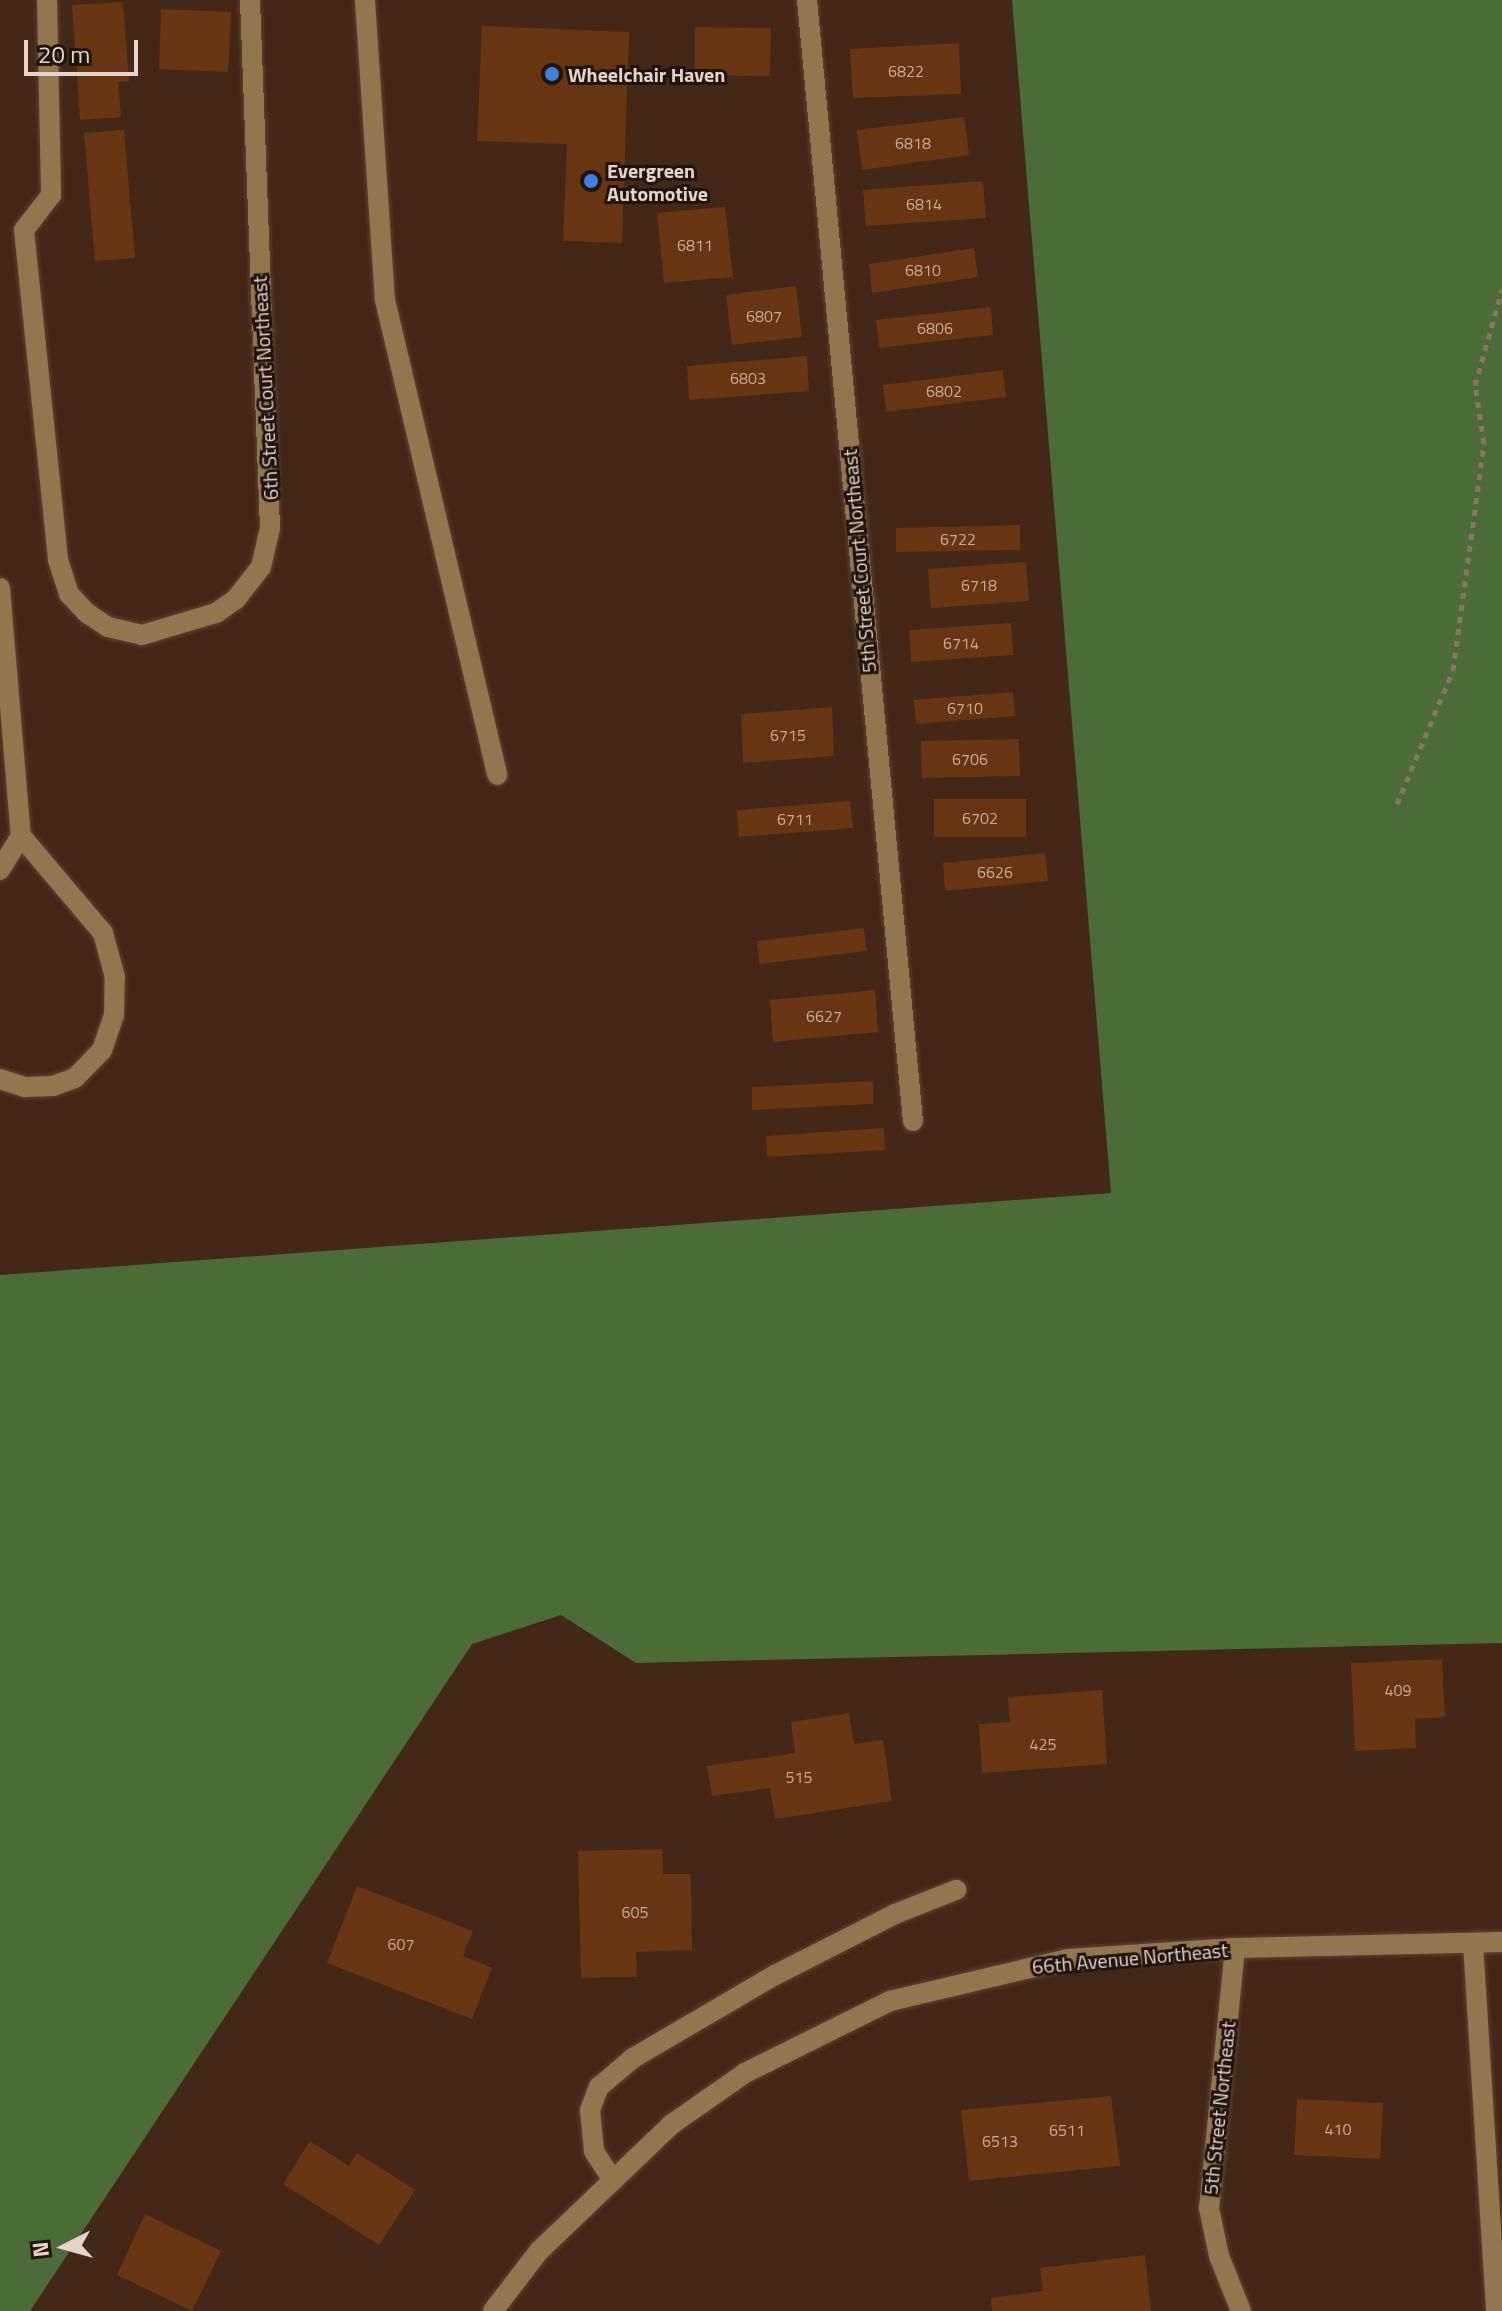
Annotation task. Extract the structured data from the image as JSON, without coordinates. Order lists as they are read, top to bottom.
{
  "streets": {
    "street": [
      "6th Street Court Northeast",
      "5th Street Court Northeast",
      "66th Avenue Northeast",
      "5th Street Northeast"
    ]
  },
  "crossings": [
    ["66th Avenue Northeast", "5th Street Northeast"]
  ],
  "places": ["Wheelchair Haven", "Evergreen Automotive"],
  "house_numbers": [
    "6822",
    "6818",
    "6814",
    "6811",
    "6810",
    "6807",
    "6806",
    "6803",
    "6802",
    "6722",
    "6718",
    "6714",
    "6710",
    "6715",
    "6706",
    "6702",
    "6711",
    "6626",
    "6627",
    "409",
    "425",
    "515",
    "605",
    "607",
    "410",
    "6511",
    "6513"
  ],
  "scale_bar": "20 m",
  "north": "left"
}
